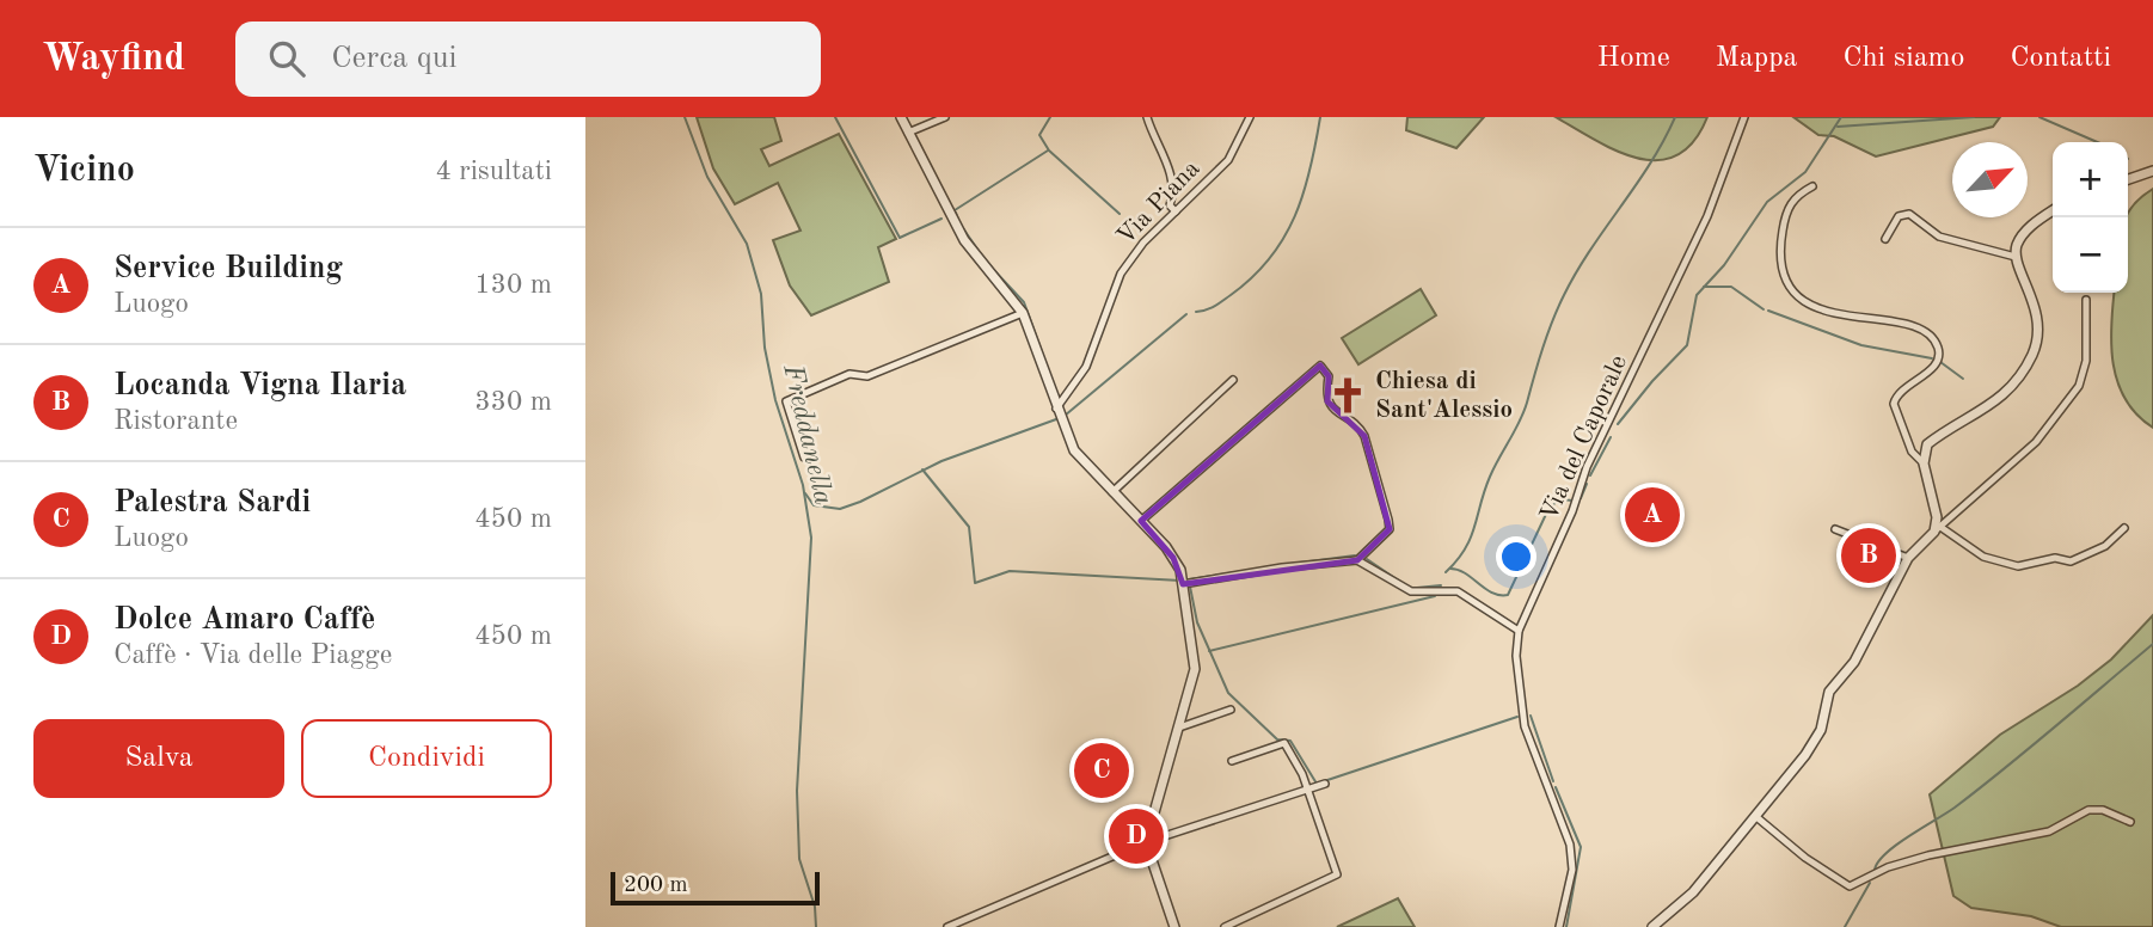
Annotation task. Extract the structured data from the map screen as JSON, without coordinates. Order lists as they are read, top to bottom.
{
  "streets": {
    "street": ["Via Piana", "Via del Caporale"]
  },
  "water": ["Freddanella"],
  "places": {
    "church": ["Chiesa di Sant'Alessio"]
  },
  "scale_bar": "200 m",
  "north": "top right",
  "page": {
    "header": "Wayfind",
    "search": "Cerca qui",
    "nav": [
      "Home",
      "Mappa",
      "Chi siamo",
      "Contatti"
    ],
    "heading": ["Vicino", "4 risultati"],
    "map_buttons": ["+", "−"],
    "list": [
      {
        "mark": "A",
        "name": "Service Building",
        "note": "Luogo",
        "value": "130 m"
      },
      {
        "mark": "B",
        "name": "Locanda Vigna Ilaria",
        "note": "Ristorante",
        "value": "330 m"
      },
      {
        "mark": "C",
        "name": "Palestra Sardi",
        "note": "Luogo",
        "value": "450 m"
      },
      {
        "mark": "D",
        "name": "Dolce Amaro Caffè",
        "note": "Caffè · Via delle Piagge",
        "value": "450 m"
      }
    ],
    "pins": [
      "A",
      "B",
      "C",
      "D"
    ],
    "buttons": ["Salva", "Condividi"],
    "scale": "200 m"
  }
}
